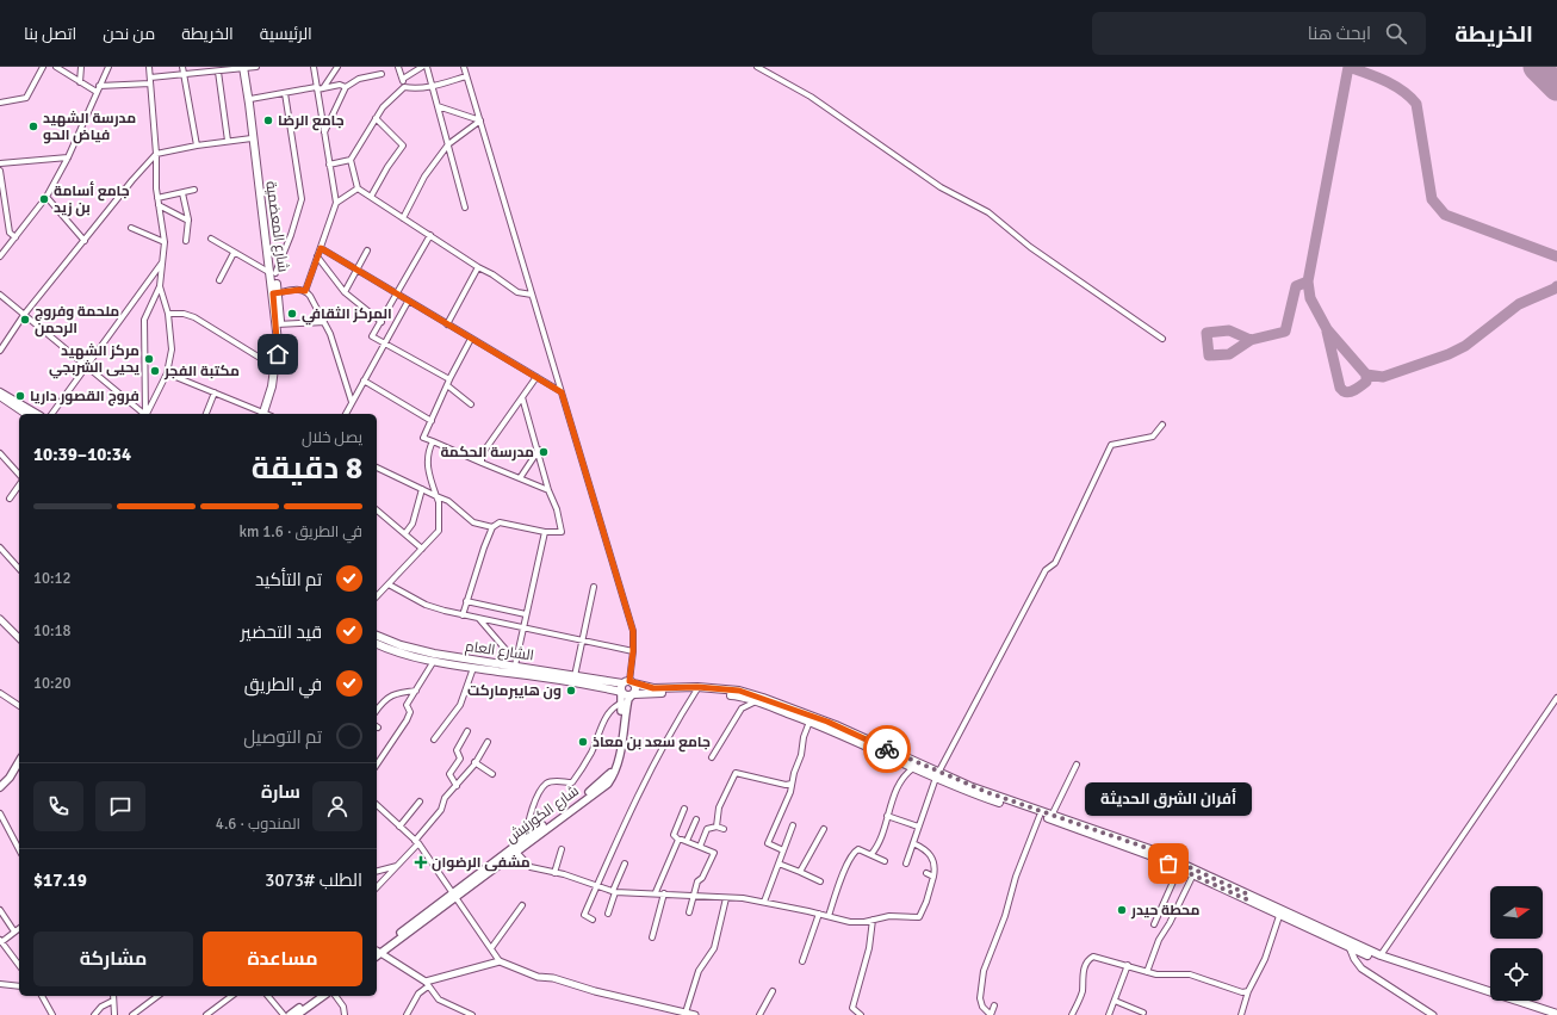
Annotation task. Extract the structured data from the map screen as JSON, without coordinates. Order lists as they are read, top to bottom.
{
  "streets": {
    "main road": ["شارع المعضمية", "الشارع العام", "شارع الكورنيش"]
  },
  "crossings": [
    ["الشارع العام", "شارع الكورنيش"]
  ],
  "places": {
    "other": [
      "جامع الرضا",
      "مدرسة الشهيد فياض الحو",
      "جامع أسامة بن زيد",
      "المركز الثقافي",
      "ملحمة وفروج الرحمن",
      "مركز الشهيد يحيى الشربجي",
      "مكتبة الفجر",
      "فروج القصور داريا",
      "مدرسة الحكمة",
      "ون هايبرماركت",
      "جامع سعد بن معاذ",
      "أفران الشرق الحديثة",
      "محطة حيدر"
    ],
    "health": ["مشفى الرضوان"]
  },
  "north": "right",
  "page": {
    "header": "الخريطة",
    "search": "ابحث هنا",
    "nav": [
      "الرئيسية",
      "الخريطة",
      "من نحن",
      "اتصل بنا"
    ],
    "heading": ["8 دقيقة", "يصل خلال", "10:34–10:39"],
    "panel": [
      "سارة",
      "المندوب · 4.6",
      "الطلب #3073",
      "$17.19"
    ],
    "bar": "في الطريق · 1.6 km",
    "list": [
      ["تم التأكيد", "10:12"],
      ["قيد التحضير", "10:18"],
      ["في الطريق", "10:20"],
      "تم التوصيل"
    ],
    "bubble": "أفران الشرق الحديثة",
    "buttons": ["مساعدة", "مشاركة"]
  }
}
